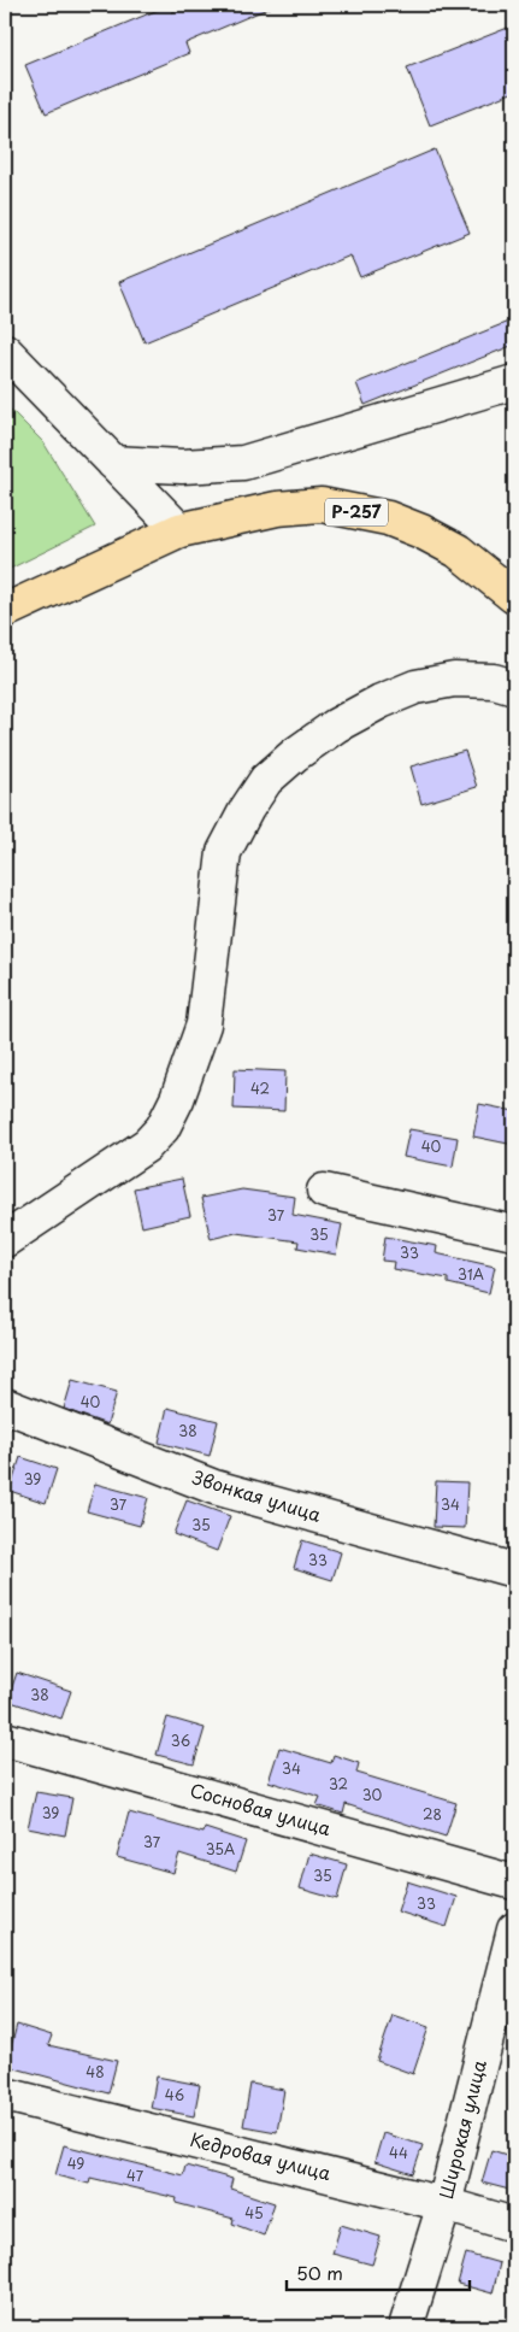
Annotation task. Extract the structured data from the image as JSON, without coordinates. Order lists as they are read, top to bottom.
{
  "streets": {
    "highway": ["Р-257"],
    "street": [
      "Звонкая улица",
      "Сосновая улица",
      "Широкая улица",
      "Кедровая улица"
    ]
  },
  "crossings": [
    ["Широкая улица", "Кедровая улица"]
  ],
  "house_numbers": [
    "42",
    "40",
    "37",
    "35",
    "33",
    "31А",
    "40",
    "38",
    "39",
    "37",
    "34",
    "35",
    "33",
    "38",
    "36",
    "34",
    "32",
    "30",
    "39",
    "28",
    "37",
    "35А",
    "35",
    "33",
    "48",
    "46",
    "44",
    "49",
    "47",
    "45"
  ],
  "scale_bar": "50 m"
}
